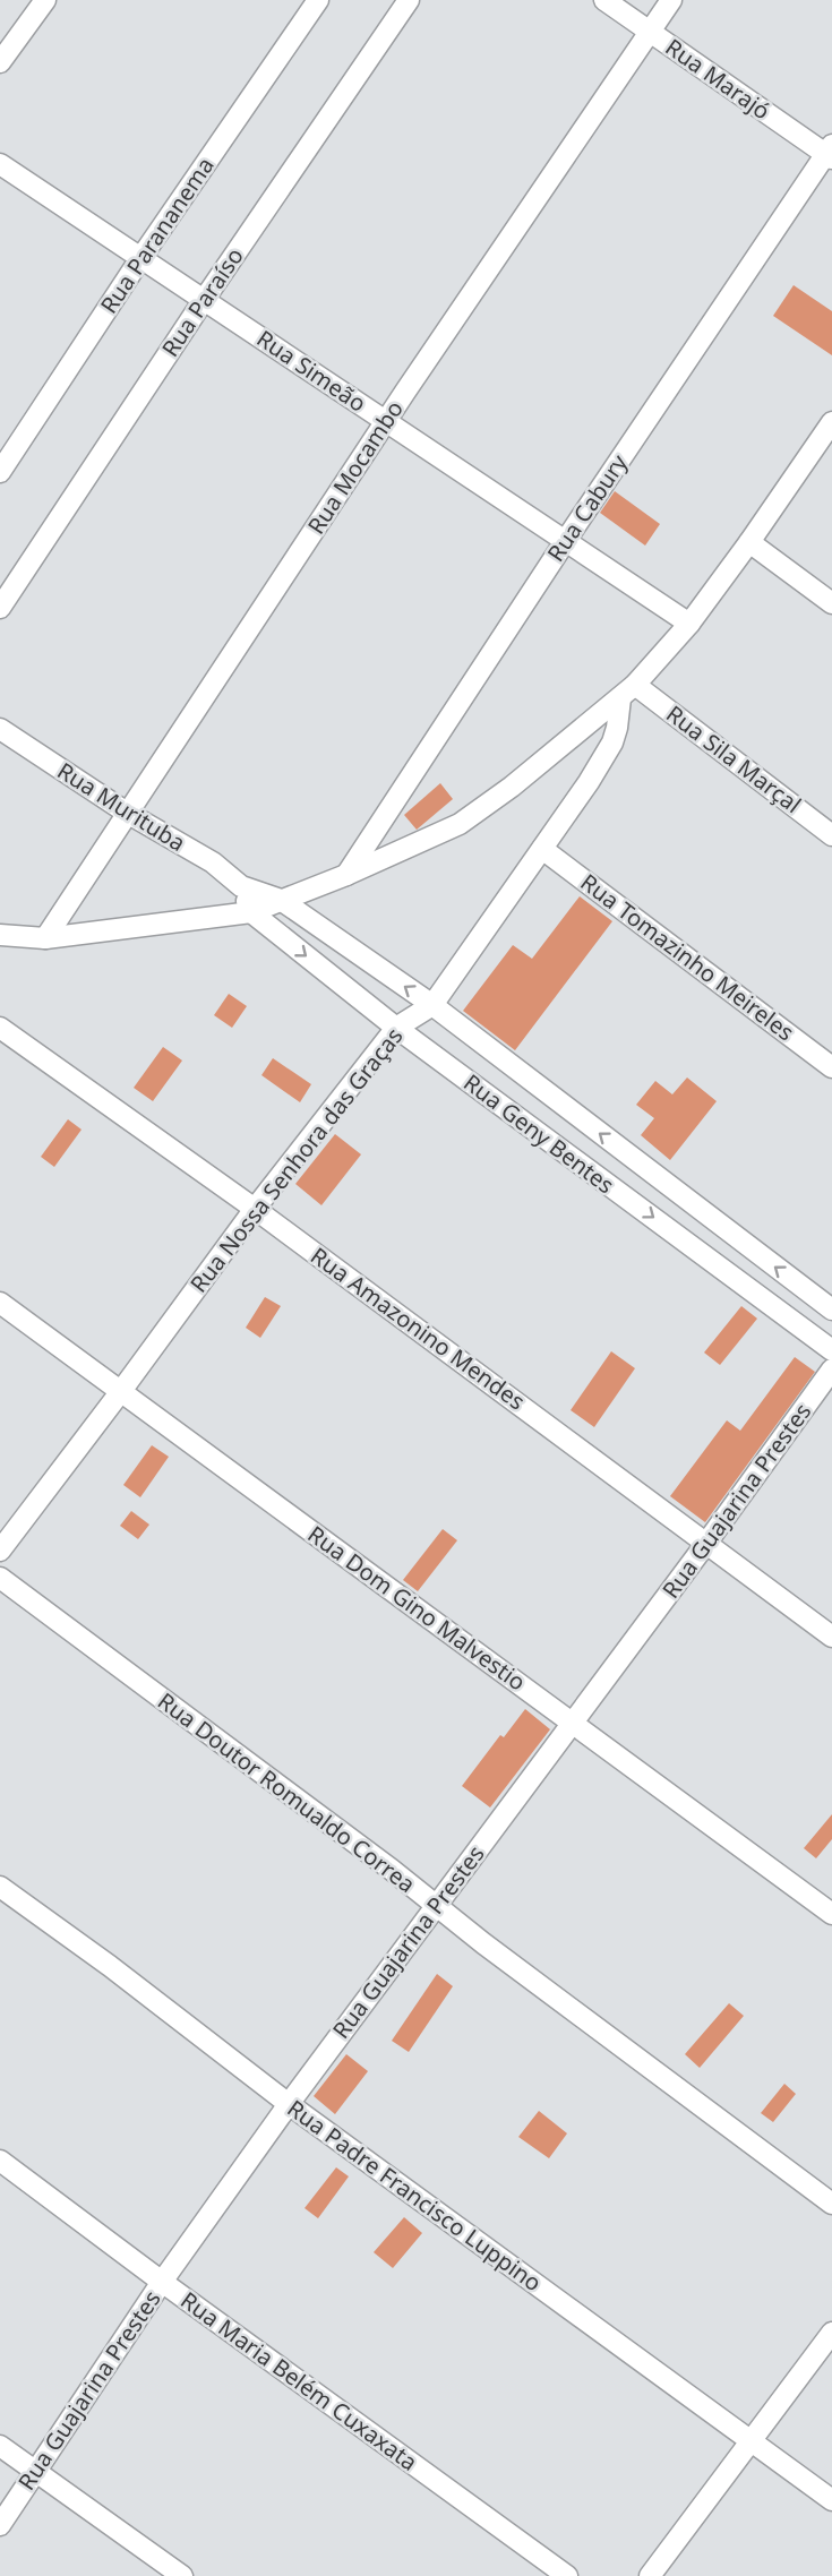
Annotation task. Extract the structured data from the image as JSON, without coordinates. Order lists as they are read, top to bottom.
{
  "streets": {
    "street": [
      "Rua Marajó",
      "Rua Parananema",
      "Rua Paraíso",
      "Rua Simeão",
      "Rua Mocambo",
      "Rua Cabury",
      "Rua Sila Marçal",
      "Rua Murituba",
      "Rua Tomazinho Meireles",
      "Rua Geny Bentes",
      "Rua Nossa Senhora das Graças",
      "Rua Amazonino Mendes",
      "Rua Guajarina Prestes",
      "Rua Dom Gino Malvestio",
      "Rua Doutor Romualdo Correa",
      "Rua Padre Francisco Luppino",
      "Rua Maria Belém Cuxaxata"
    ]
  },
  "crossings": [
    ["Rua Marajó", "Rua Mocambo"],
    ["Rua Marajó", "Rua Cabury"],
    ["Rua Parananema", "Rua Simeão"],
    ["Rua Paraíso", "Rua Simeão"],
    ["Rua Simeão", "Rua Mocambo"],
    ["Rua Simeão", "Rua Cabury"],
    ["Rua Mocambo", "Rua Murituba"],
    ["Rua Sila Marçal", "Rua Nossa Senhora das Graças"],
    ["Rua Murituba", "Rua Geny Bentes"],
    ["Rua Tomazinho Meireles", "Rua Nossa Senhora das Graças"],
    ["Rua Geny Bentes", "Rua Nossa Senhora das Graças"],
    ["Rua Nossa Senhora das Graças", "Rua Amazonino Mendes"],
    ["Rua Nossa Senhora das Graças", "Rua Dom Gino Malvestio"],
    ["Rua Amazonino Mendes", "Rua Guajarina Prestes"],
    ["Rua Guajarina Prestes", "Rua Dom Gino Malvestio"],
    ["Rua Guajarina Prestes", "Rua Doutor Romualdo Correa"],
    ["Rua Guajarina Prestes", "Rua Padre Francisco Luppino"],
    ["Rua Guajarina Prestes", "Rua Maria Belém Cuxaxata"]
  ]
}
